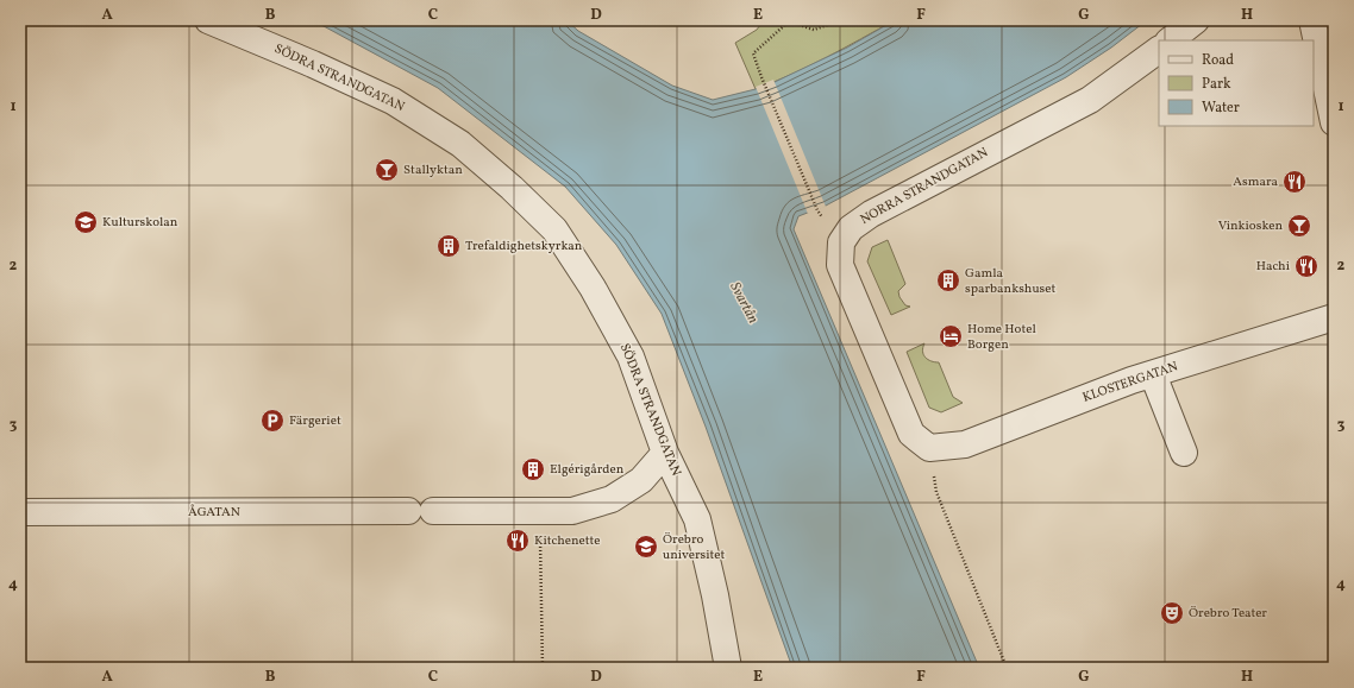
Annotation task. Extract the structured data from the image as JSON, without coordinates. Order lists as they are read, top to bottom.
{
  "streets": {
    "street": [
      "SÖDRA STRANDGATAN",
      "NORRA STRANDGATAN",
      "KLOSTERGATAN",
      "ÅGATAN"
    ]
  },
  "crossings": [
    ["SÖDRA STRANDGATAN", "ÅGATAN"],
    ["NORRA STRANDGATAN", "KLOSTERGATAN"]
  ],
  "water": ["Svartån"],
  "places": {
    "bar": ["Stallyktan", "Vinkiosken"],
    "restaurant": ["Asmara", "Hachi", "Kitchenette"],
    "school or university": ["Kulturskolan", "Örebro universitet"],
    "building": ["Trefaldighetskyrkan", "Gamla sparbankshuset", "Elgérigården"],
    "hotel": ["Home Hotel Borgen"],
    "parking": ["Färgeriet"],
    "theatre": ["Örebro Teater"]
  },
  "legend": ["Road", "Park", "Water"],
  "grid": {
    "columns": [
      "A",
      "B",
      "C",
      "D",
      "E",
      "F",
      "G",
      "H"
    ],
    "rows": [
      "1",
      "2",
      "3",
      "4"
    ]
  }
}
